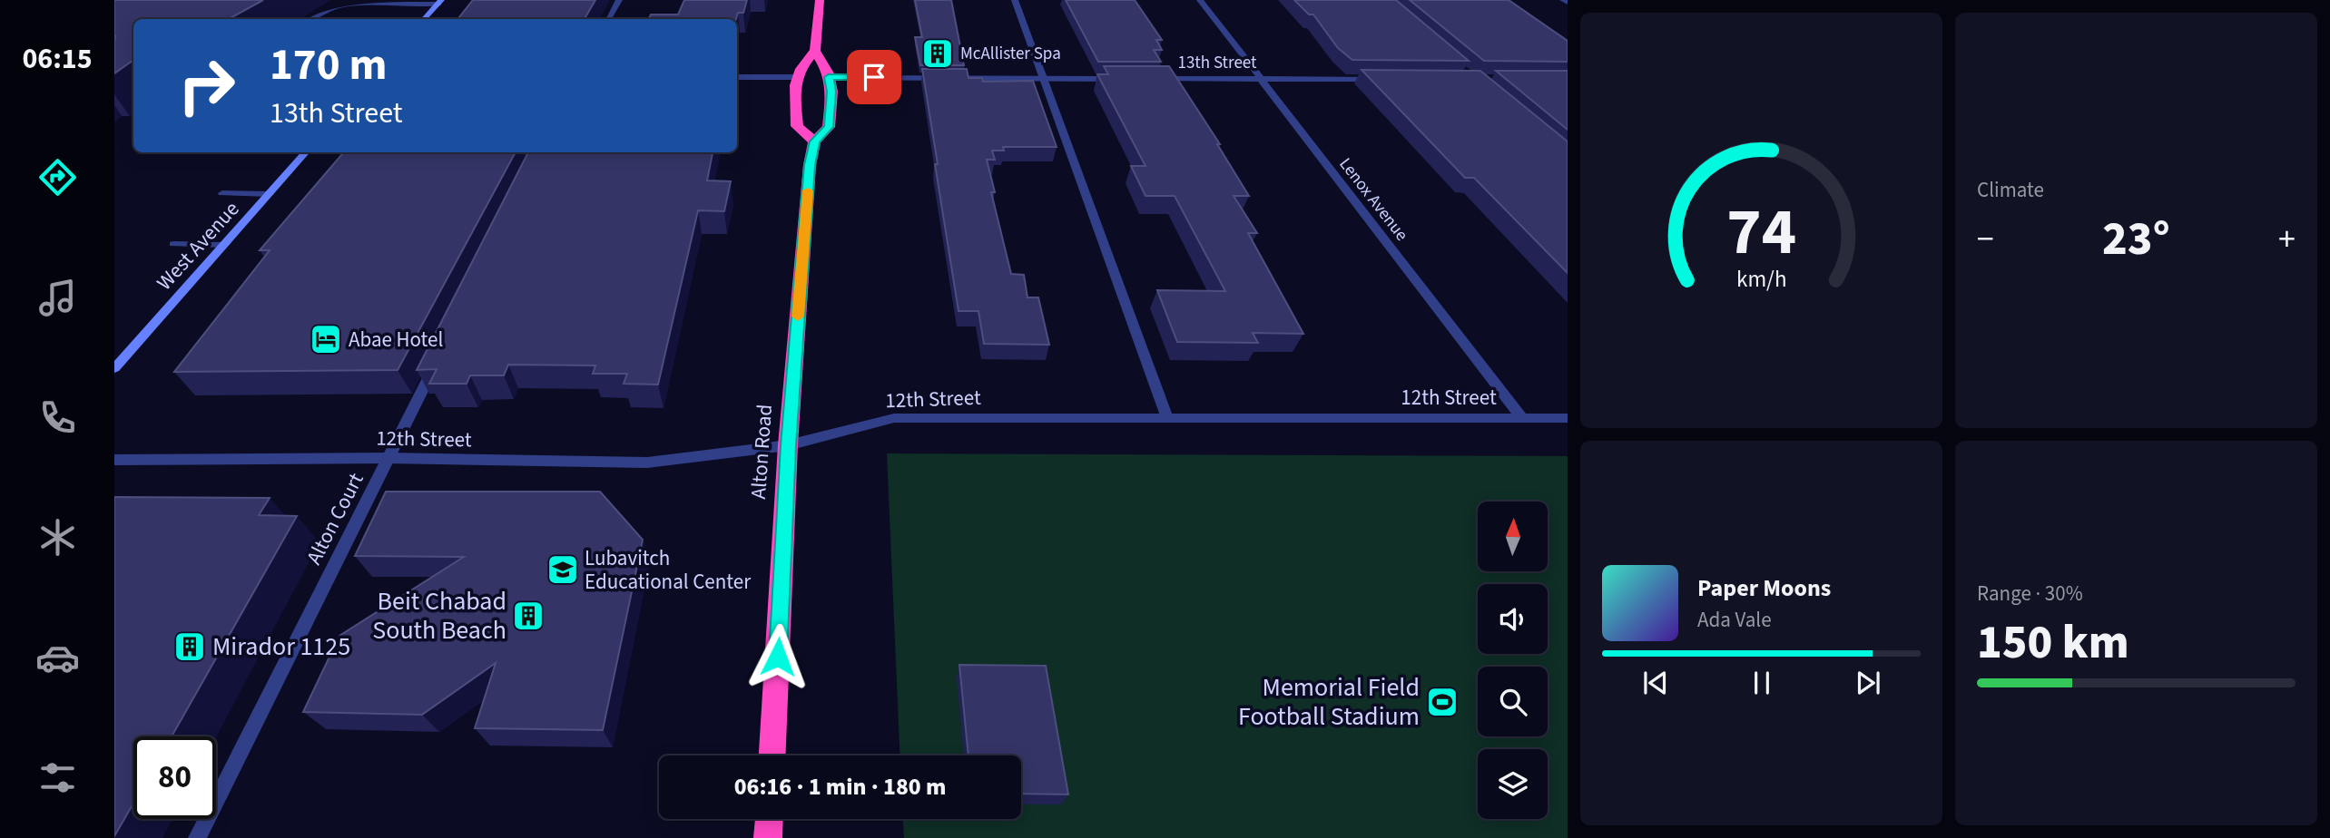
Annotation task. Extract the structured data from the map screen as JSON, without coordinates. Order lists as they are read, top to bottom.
{
  "streets": {
    "highway": ["Alton Road"],
    "street": [
      "13th Street",
      "Lenox Avenue",
      "West Avenue",
      "12th Street",
      "Alton Court"
    ]
  },
  "crossings": [
    ["13th Street", "Lenox Avenue"],
    ["Lenox Avenue", "12th Street"],
    ["12th Street", "Alton Road"],
    ["12th Street", "Alton Court"]
  ],
  "places": {
    "building": ["McAllister Spa", "Beit Chabad South Beach", "Mirador 1125"],
    "hotel": ["Abae Hotel"],
    "school or university": ["Lubavitch Educational Center"],
    "sports": ["Memorial Field Football Stadium"]
  },
  "north": "top",
  "page": {
    "tabs": "06:15",
    "tile": [
      "Climate",
      ["Range · 30%", "150 km"]
    ],
    "turn": ["170 m", "13th Street"],
    "heat": ["−", "23°", "+"],
    "song": ["Paper Moons", "Ada Vale"],
    "limit": "80",
    "trip": "06:16 · 1 min · 180 m",
    "gauge": ["74", "km/h"]
  }
}
